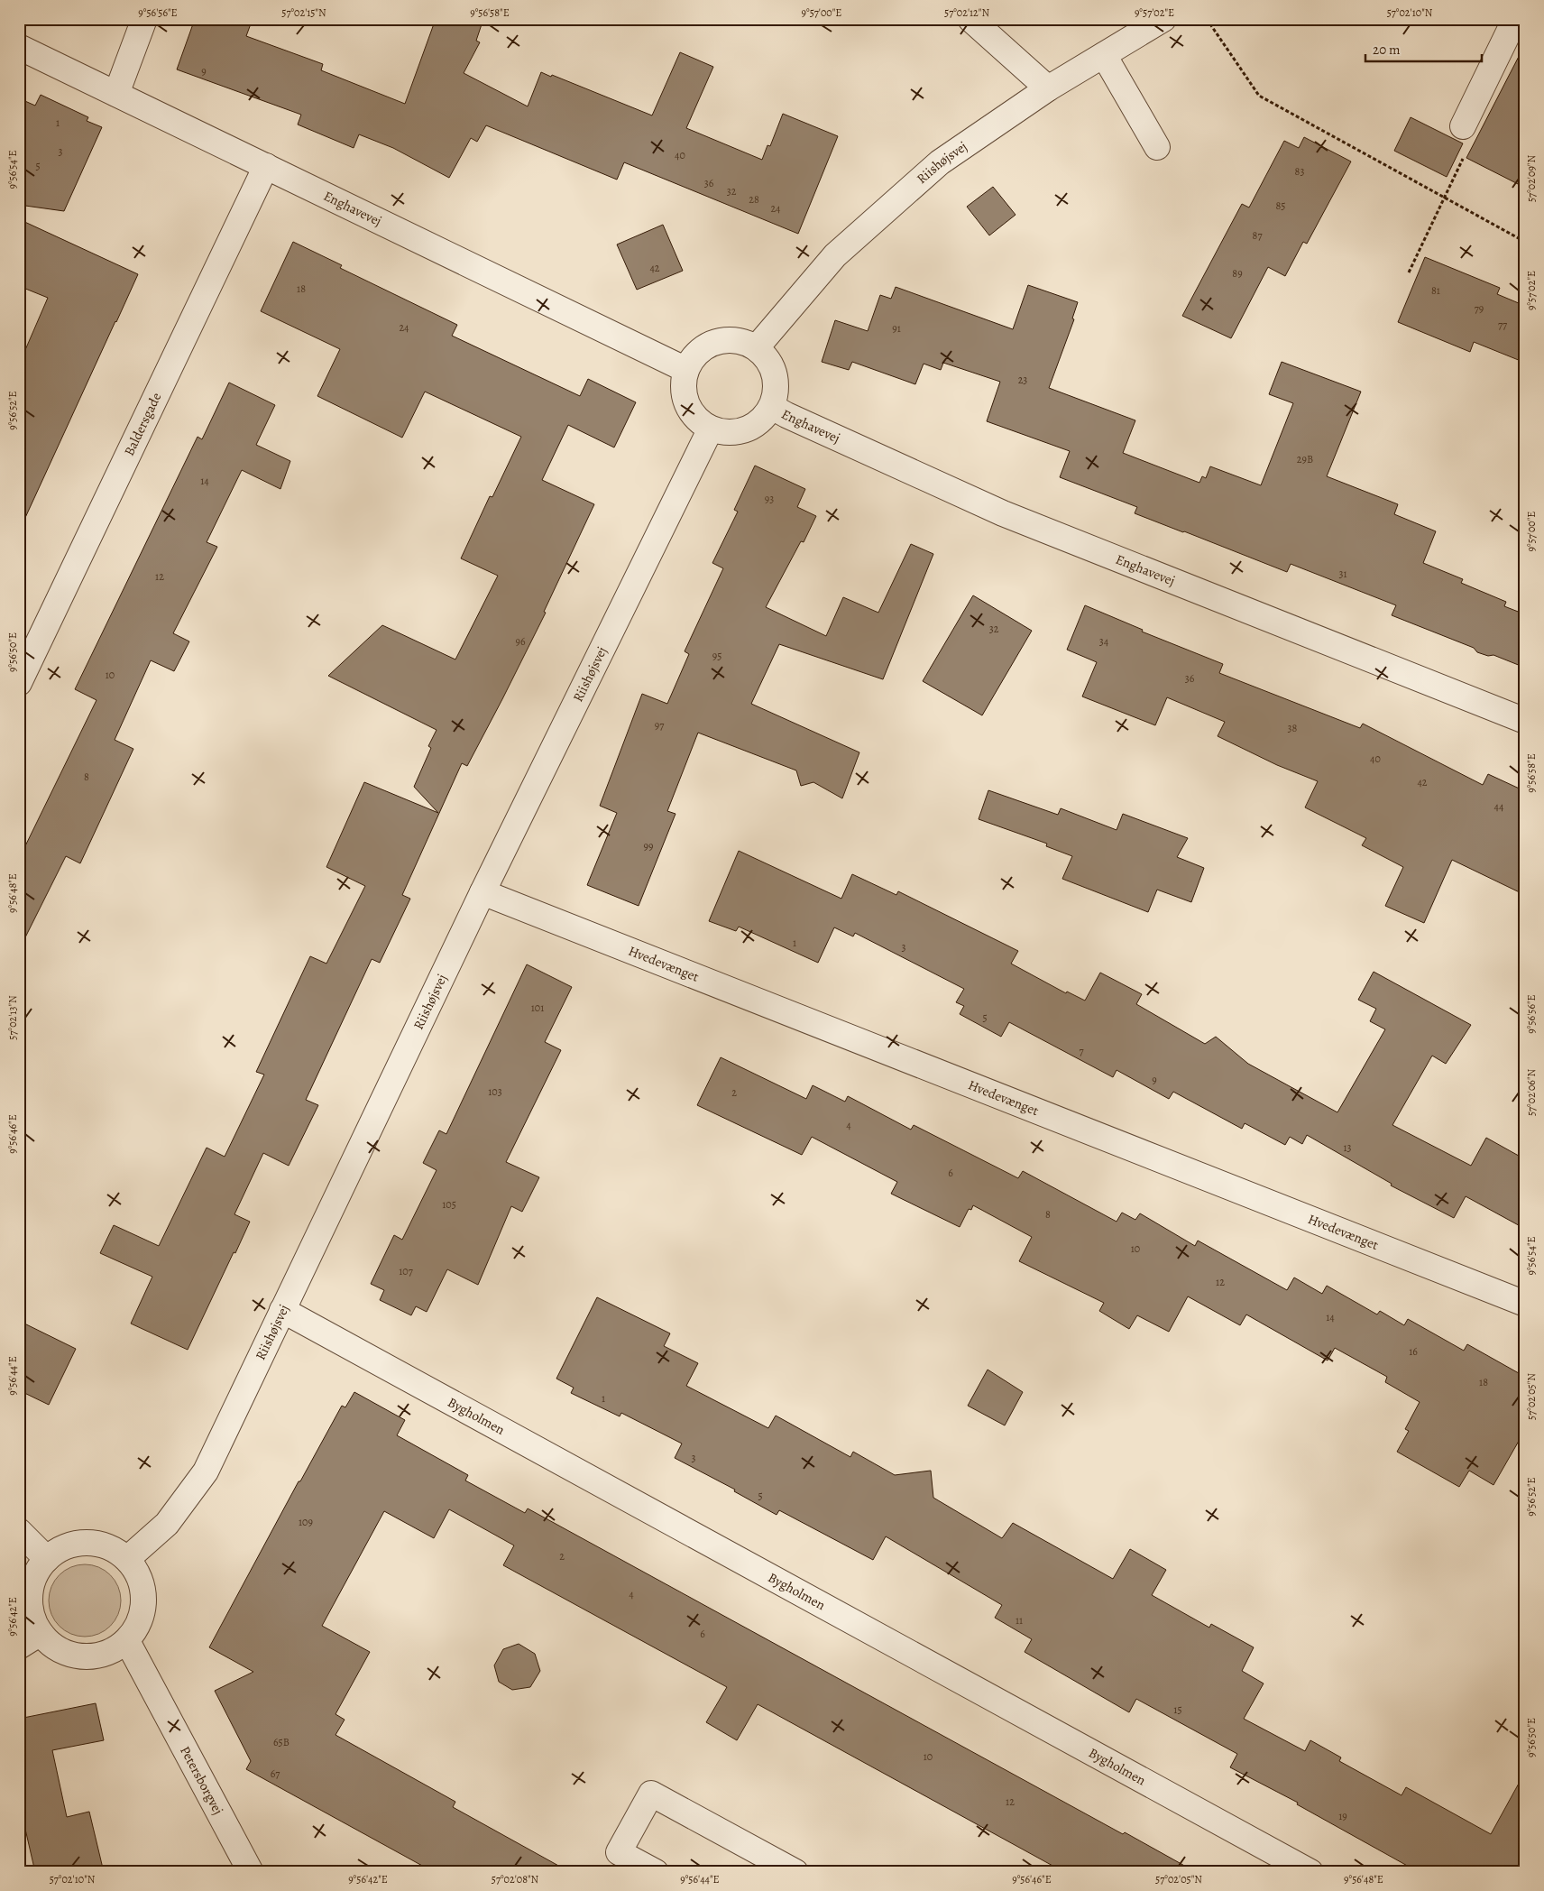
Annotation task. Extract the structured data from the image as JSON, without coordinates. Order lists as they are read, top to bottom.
{
  "streets": {
    "street": [
      "Riishøjsvej",
      "Enghavevej",
      "Baldersgade",
      "Hvedevænget",
      "Bygholmen",
      "Petersborgvej"
    ]
  },
  "crossings": [
    ["Riishøjsvej", "Enghavevej"],
    ["Riishøjsvej", "Hvedevænget"],
    ["Riishøjsvej", "Bygholmen"],
    ["Riishøjsvej", "Petersborgvej"],
    ["Enghavevej", "Baldersgade"]
  ],
  "house_numbers": [
    "9",
    "1",
    "3",
    "40",
    "5",
    "83",
    "36",
    "32",
    "28",
    "85",
    "24",
    "87",
    "42",
    "89",
    "18",
    "81",
    "79",
    "77",
    "24",
    "91",
    "23",
    "29B",
    "14",
    "93",
    "31",
    "12",
    "32",
    "96",
    "34",
    "95",
    "10",
    "36",
    "97",
    "38",
    "40",
    "8",
    "42",
    "44",
    "99",
    "1",
    "3",
    "101",
    "5",
    "7",
    "9",
    "103",
    "2",
    "4",
    "13",
    "6",
    "105",
    "8",
    "10",
    "107",
    "12",
    "14",
    "16",
    "18",
    "1",
    "3",
    "5",
    "109",
    "2",
    "4",
    "11",
    "6",
    "15",
    "65B",
    "10",
    "67",
    "12",
    "19"
  ],
  "scale_bar": "20 m",
  "coordinates": [
    "9°56'56\"E",
    "57°02'15\"N",
    "9°56'58\"E",
    "9°57'00\"E",
    "57°02'12\"N",
    "9°57'02\"E",
    "57°02'10\"N",
    "9°56'54\"E",
    "57°02'09\"N",
    "9°56'52\"E",
    "9°56'50\"E",
    "9°56'48\"E",
    "57°02'13\"N",
    "57°02'06\"N",
    "9°56'46\"E",
    "9°56'44\"E",
    "57°02'05\"N",
    "9°56'42\"E",
    "57°02'08\"N"
  ]
}
